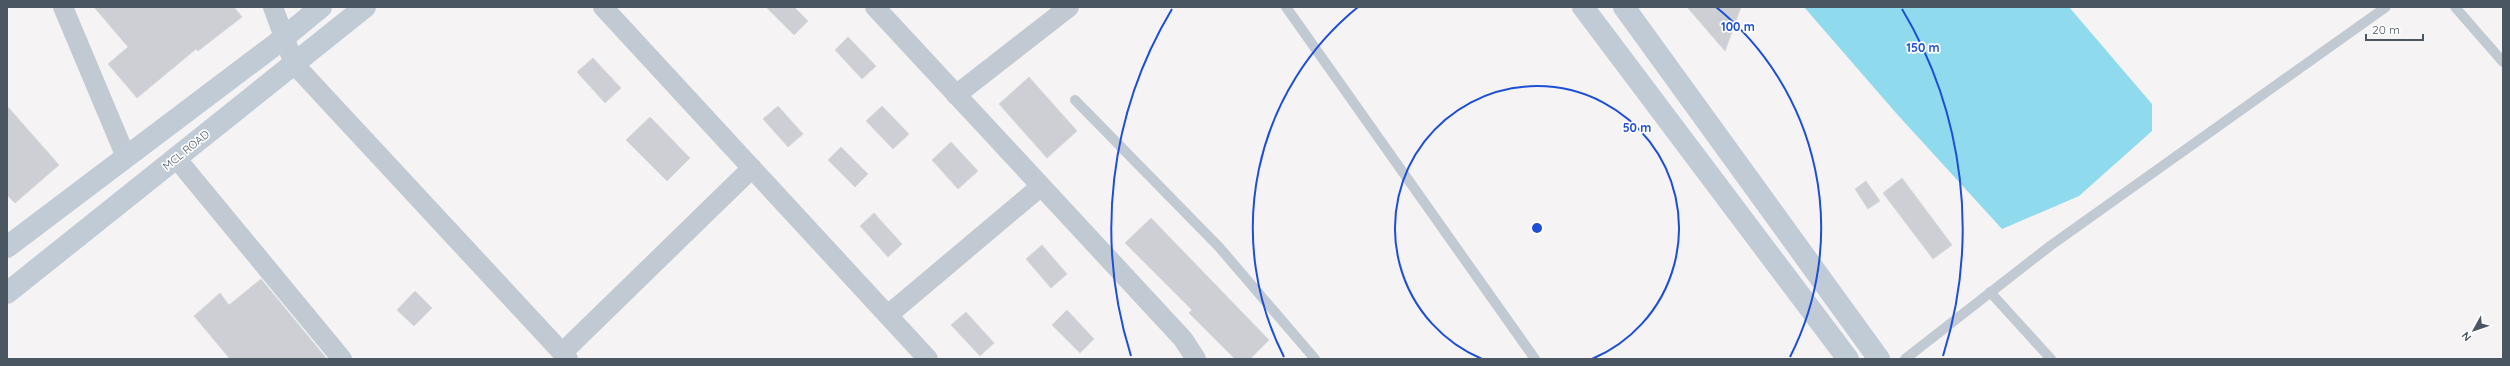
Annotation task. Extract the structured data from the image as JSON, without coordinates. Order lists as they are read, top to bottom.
{
  "streets": {
    "main road": ["MCL ROAD"]
  },
  "scale_bar": "20 m",
  "north": "bottom left",
  "rings": ["100 m", "150 m", "50 m"]
}
